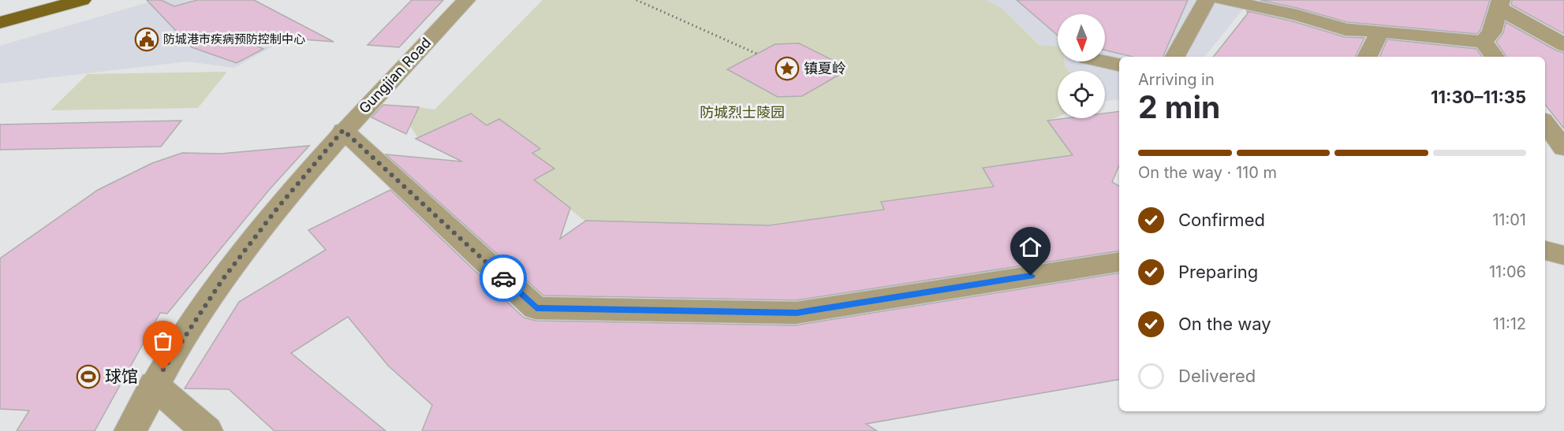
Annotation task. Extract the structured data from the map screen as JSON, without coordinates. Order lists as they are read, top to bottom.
{
  "streets": {
    "street": ["Gungjian Road"]
  },
  "parks": ["防城烈士陵园"],
  "places": {
    "public building": ["防城港市疾病预防控制中心"],
    "place": ["镇夏岭"],
    "sports": ["球馆"]
  },
  "north": "bottom",
  "page": {
    "heading": ["2 min", "Arriving in", "11:30–11:35"],
    "bar": "On the way · 110 m",
    "list": [
      ["Confirmed", "11:01"],
      ["Preparing", "11:06"],
      ["On the way", "11:12"],
      "Delivered"
    ]
  }
}
